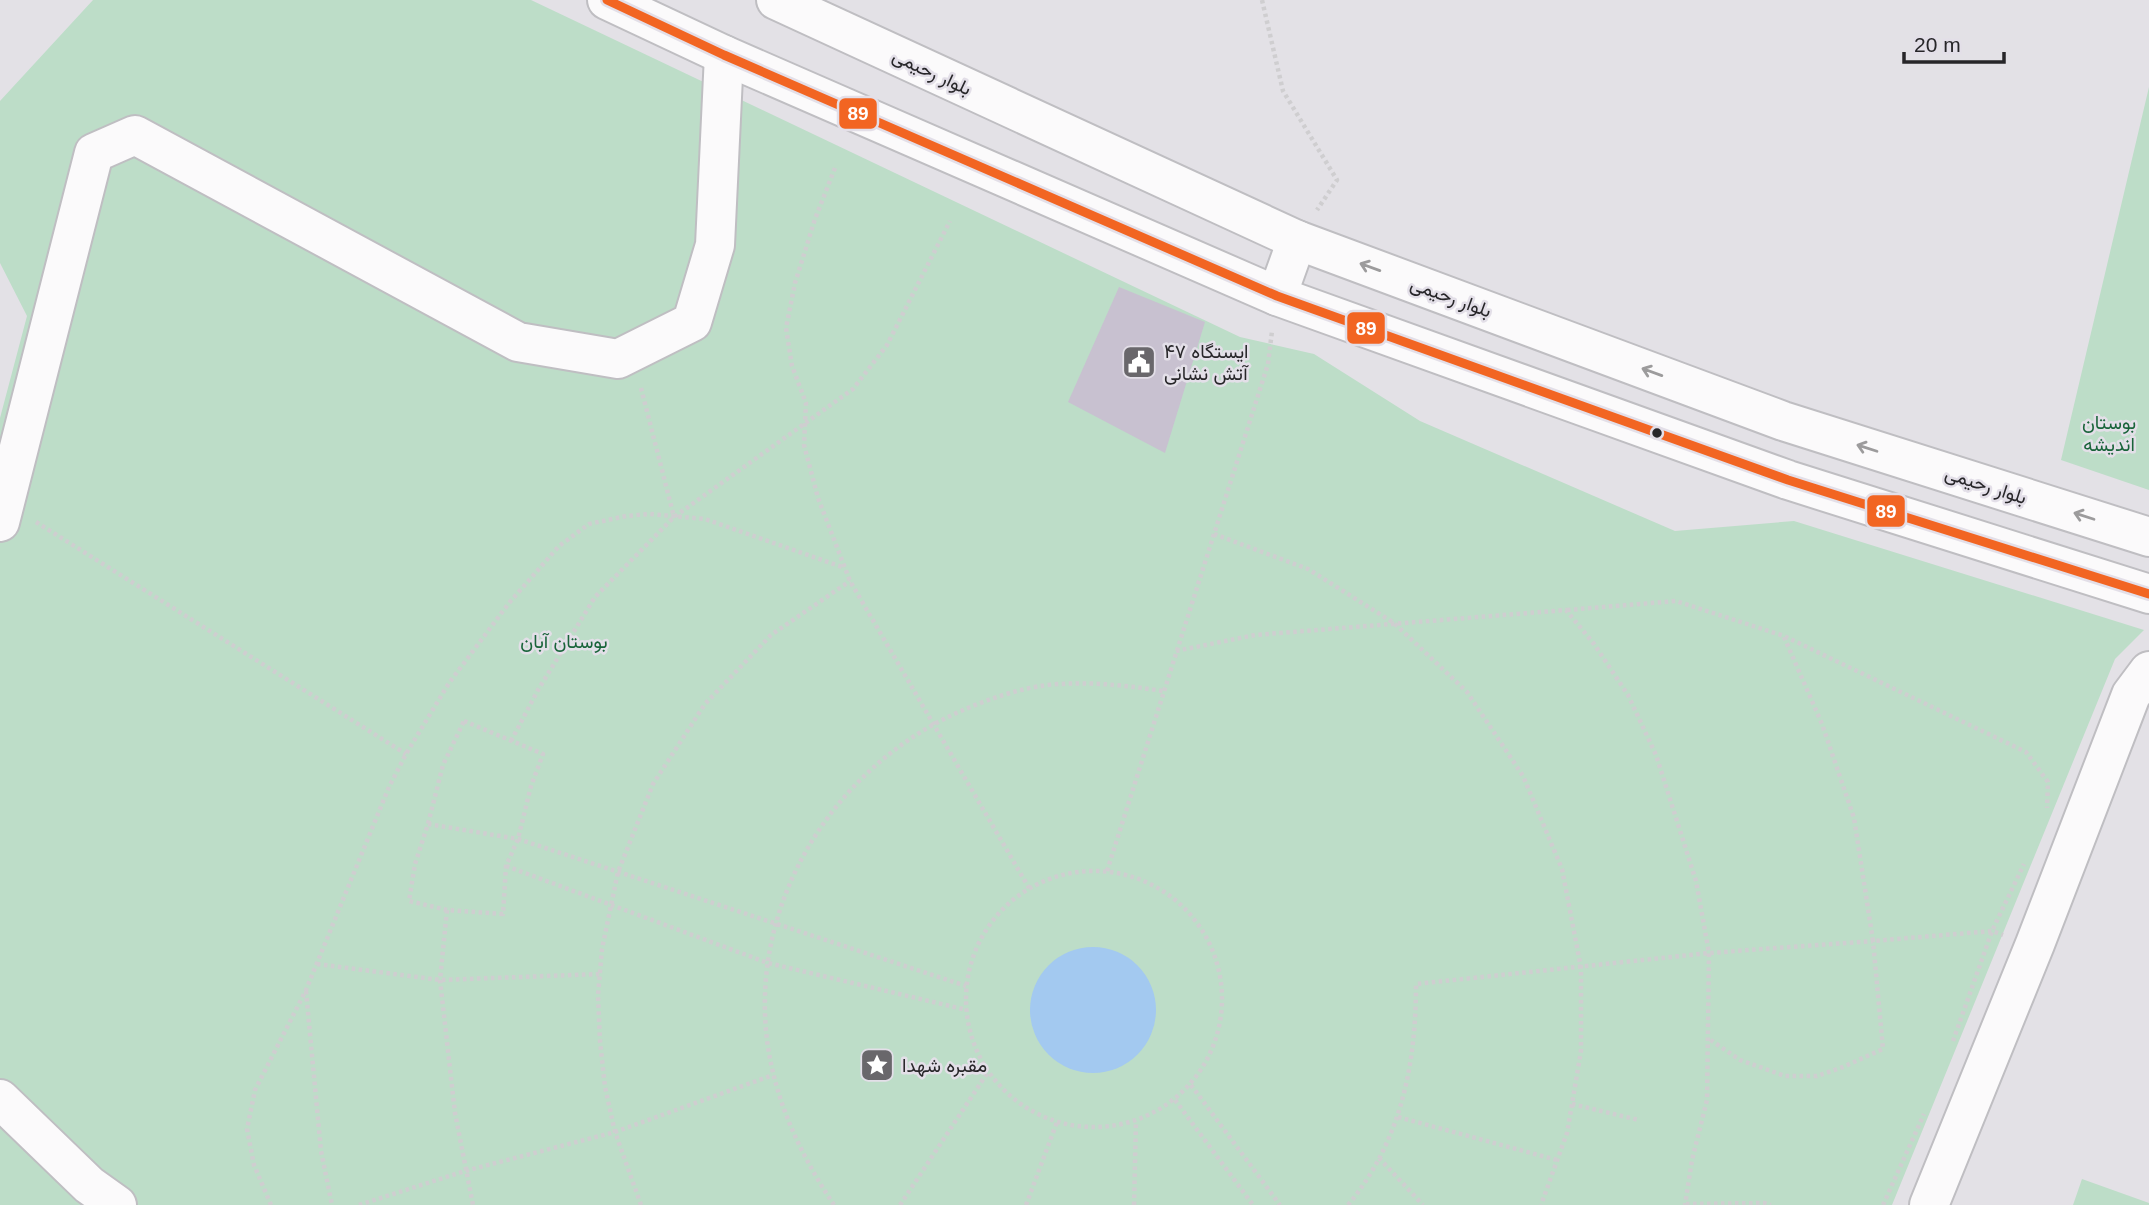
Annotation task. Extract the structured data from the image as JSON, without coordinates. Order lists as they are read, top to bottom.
{
  "streets": {
    "main road": ["بلوار رحیمی"]
  },
  "parks": ["بوستان اندیشه", "بوستان آبان"],
  "places": {
    "public building": ["ایستگاه ۴۷ آتش نشانی"],
    "place": ["مقبره شهدا"]
  },
  "lines": ["transit line 89"],
  "scale_bar": "20 m"
}
